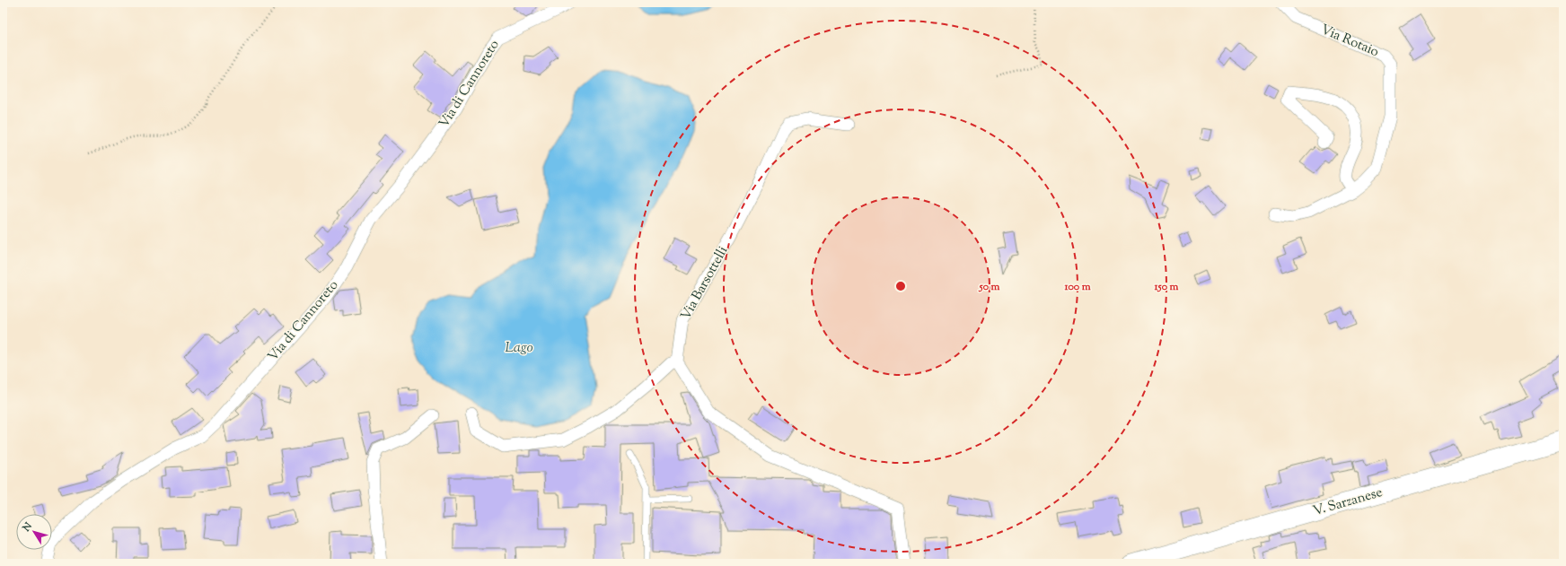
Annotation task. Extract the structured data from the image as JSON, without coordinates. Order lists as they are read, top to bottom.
{
  "streets": {
    "main road": ["V. Sarzanese"],
    "street": ["Via Rotaio", "Via di Cannoreto", "Via Barsottelli"]
  },
  "water": ["Lago"],
  "north": "top left",
  "rings": ["50 m", "100 m", "150 m"]
}
